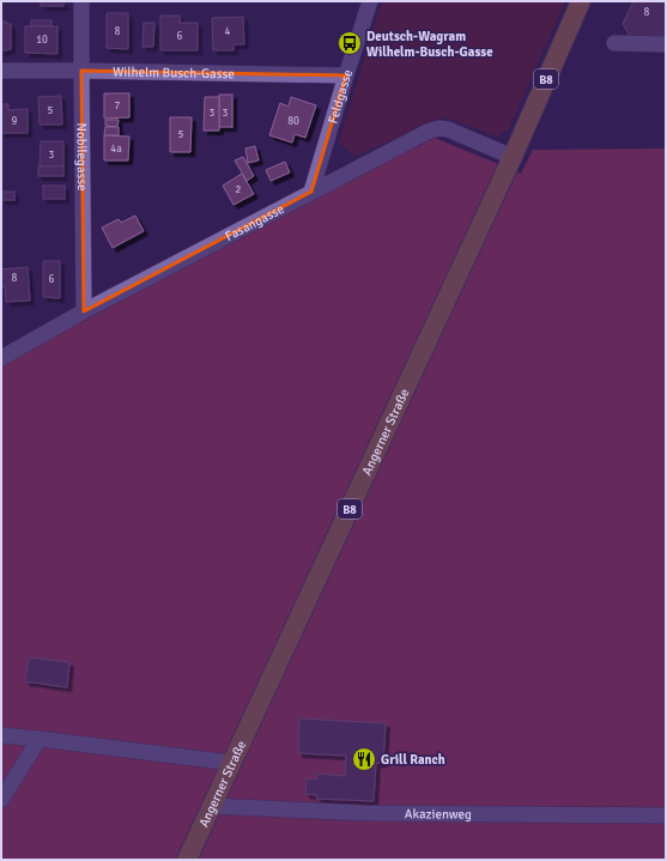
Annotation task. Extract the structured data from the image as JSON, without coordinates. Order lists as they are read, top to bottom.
{
  "streets": {
    "main road": ["B8", "Angerner Straße"],
    "street": [
      "Wilhelm Busch-Gasse",
      "Feldgasse",
      "Nobilegasse",
      "Fasangasse",
      "Akazienweg"
    ]
  },
  "crossings": [
    ["Wilhelm Busch-Gasse", "Feldgasse"],
    ["Wilhelm Busch-Gasse", "Nobilegasse"],
    ["Feldgasse", "Fasangasse"],
    ["Nobilegasse", "Fasangasse"],
    ["Fasangasse", "Angerner Straße"],
    ["Angerner Straße", "Akazienweg"]
  ],
  "places": {
    "bus stop": ["Deutsch-Wagram Wilhelm-Busch-Gasse"],
    "restaurant": ["Grill Ranch"]
  },
  "house_numbers": [
    "8",
    "8",
    "4",
    "6",
    "10",
    "7",
    "5",
    "3",
    "3",
    "9",
    "80",
    "5",
    "4a",
    "3",
    "2",
    "8",
    "6"
  ]
}
